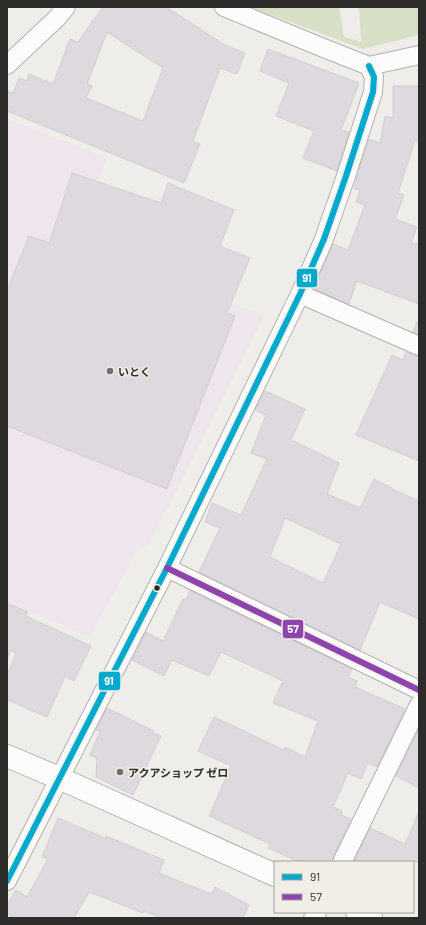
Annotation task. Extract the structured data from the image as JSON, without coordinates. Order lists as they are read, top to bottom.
{
  "places": ["いとく", "アクアショップ ゼロ"],
  "lines": ["transit line 91", "transit line 57"],
  "legend": ["91", "57"]
}
